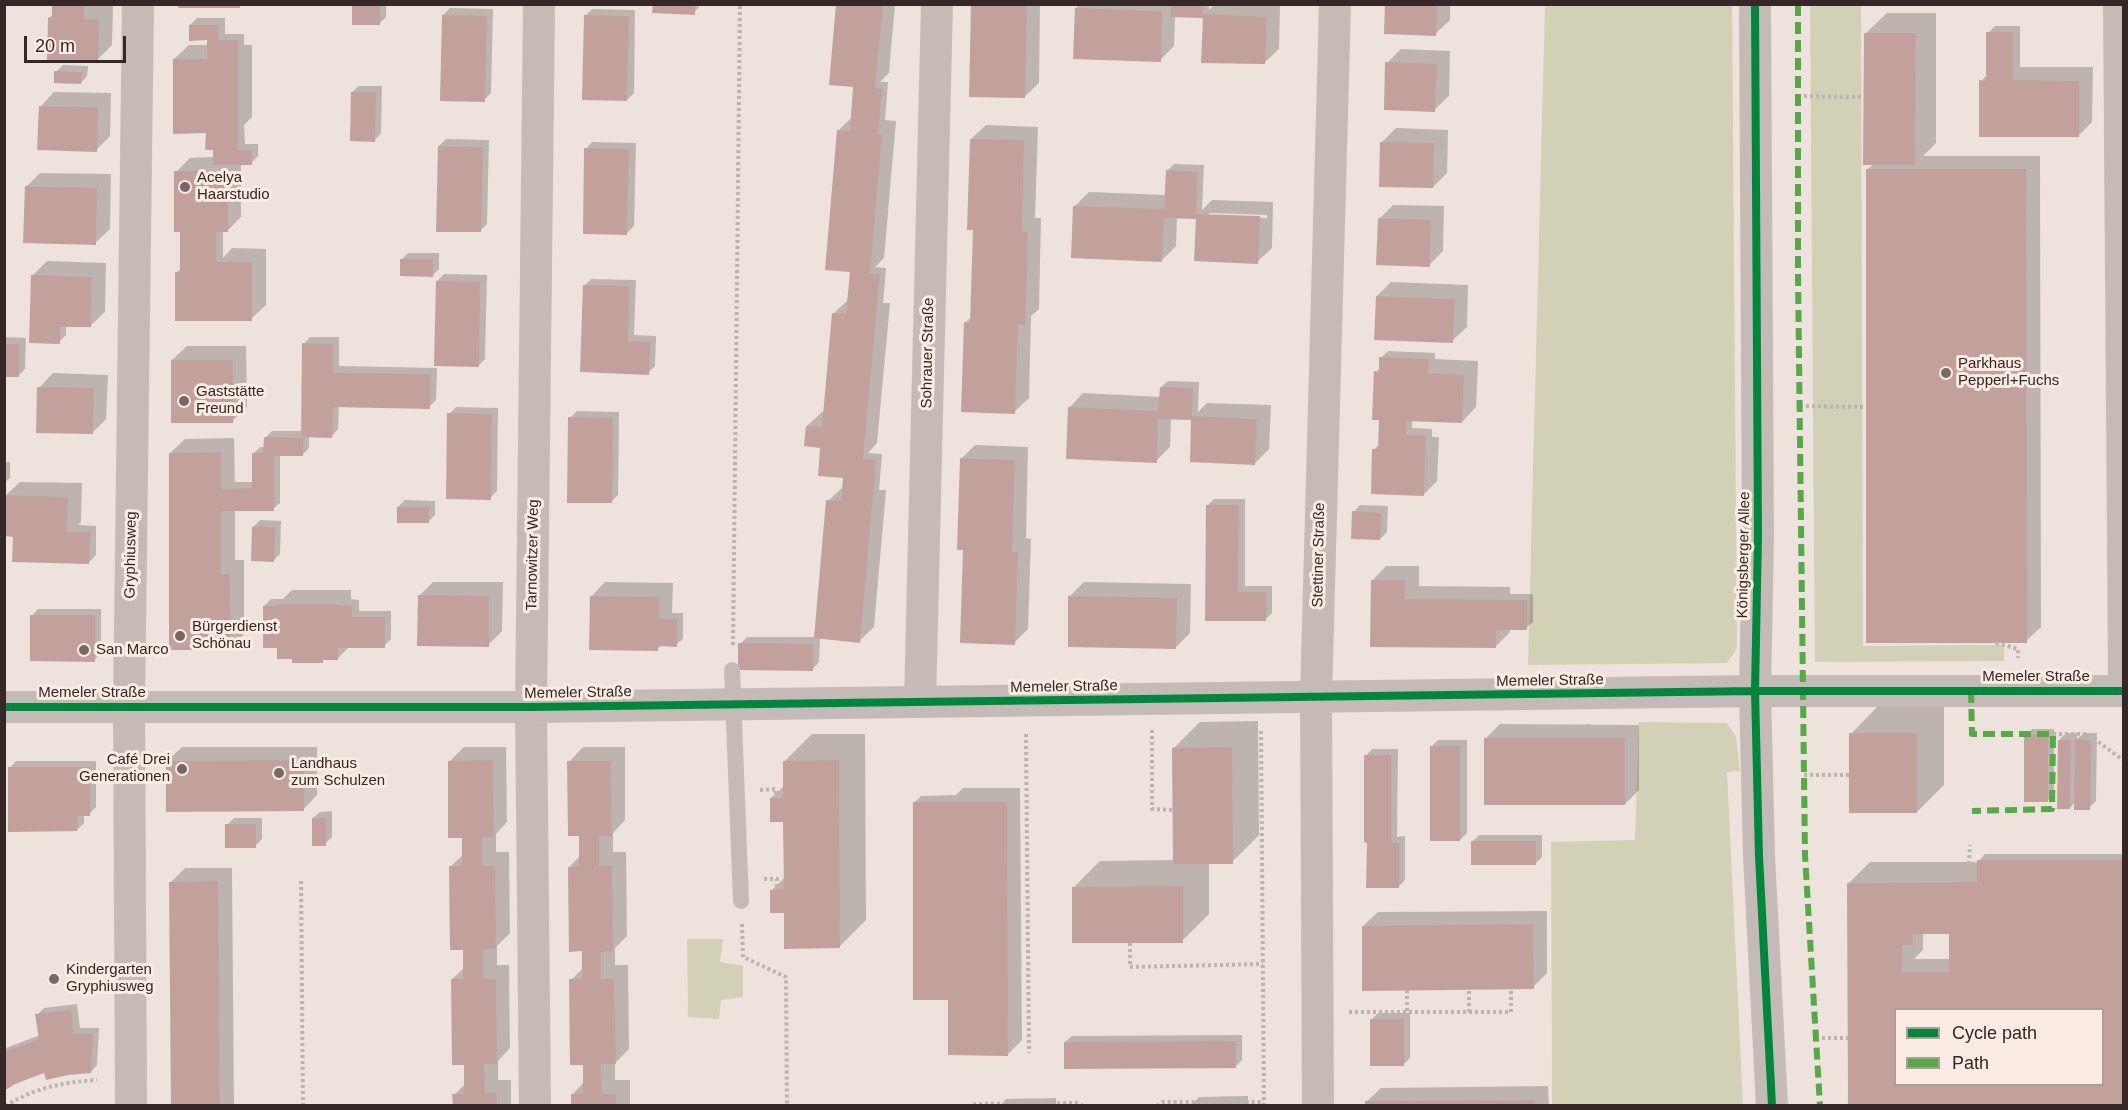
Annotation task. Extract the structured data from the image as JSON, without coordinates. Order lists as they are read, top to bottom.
{
  "streets": {
    "street": [
      "Sohrauer Straße",
      "Gryphiusweg",
      "Tarnowitzer Weg",
      "Stettiner Straße",
      "Königsberger Allee",
      "Memeler Straße"
    ]
  },
  "crossings": [
    ["Sohrauer Straße", "Memeler Straße"],
    ["Gryphiusweg", "Memeler Straße"],
    ["Tarnowitzer Weg", "Memeler Straße"],
    ["Stettiner Straße", "Memeler Straße"],
    ["Königsberger Allee", "Memeler Straße"]
  ],
  "places": [
    "Acelya Haarstudio",
    "Parkhaus Pepperl+Fuchs",
    "Gaststätte Freund",
    "Bürgerdienst Schönau",
    "San Marco",
    "Café Drei Generationen",
    "Landhaus zum Schulzen",
    "Kindergarten Gryphiusweg"
  ],
  "legend": ["Cycle path", "Path"],
  "scale_bar": "20 m"
}
